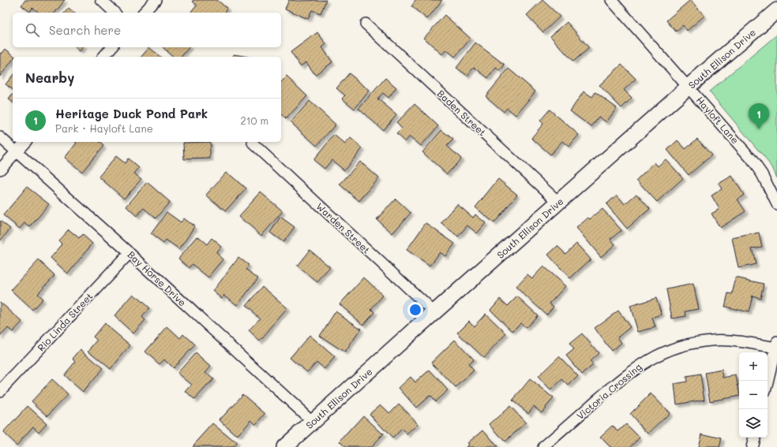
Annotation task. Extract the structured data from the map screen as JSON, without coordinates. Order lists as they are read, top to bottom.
{
  "streets": {
    "street": [
      "South Ellison Drive",
      "Baden Street",
      "Hayloft Lane",
      "Warden Street",
      "Bay Horse Drive",
      "Rio Linda Street",
      "Victoria Crossing"
    ]
  },
  "crossings": [
    ["South Ellison Drive", "Baden Street"],
    ["South Ellison Drive", "Hayloft Lane"],
    ["South Ellison Drive", "Warden Street"],
    ["South Ellison Drive", "Bay Horse Drive"],
    ["Bay Horse Drive", "Rio Linda Street"]
  ],
  "page": {
    "search": "Search here",
    "heading": "Nearby",
    "list": [
      {
        "mark": "1",
        "name": "Heritage Duck Pond Park",
        "note": "Park · Hayloft Lane",
        "value": "210 m"
      }
    ],
    "pins": "1",
    "map_buttons": ["+", "−"]
  }
}
